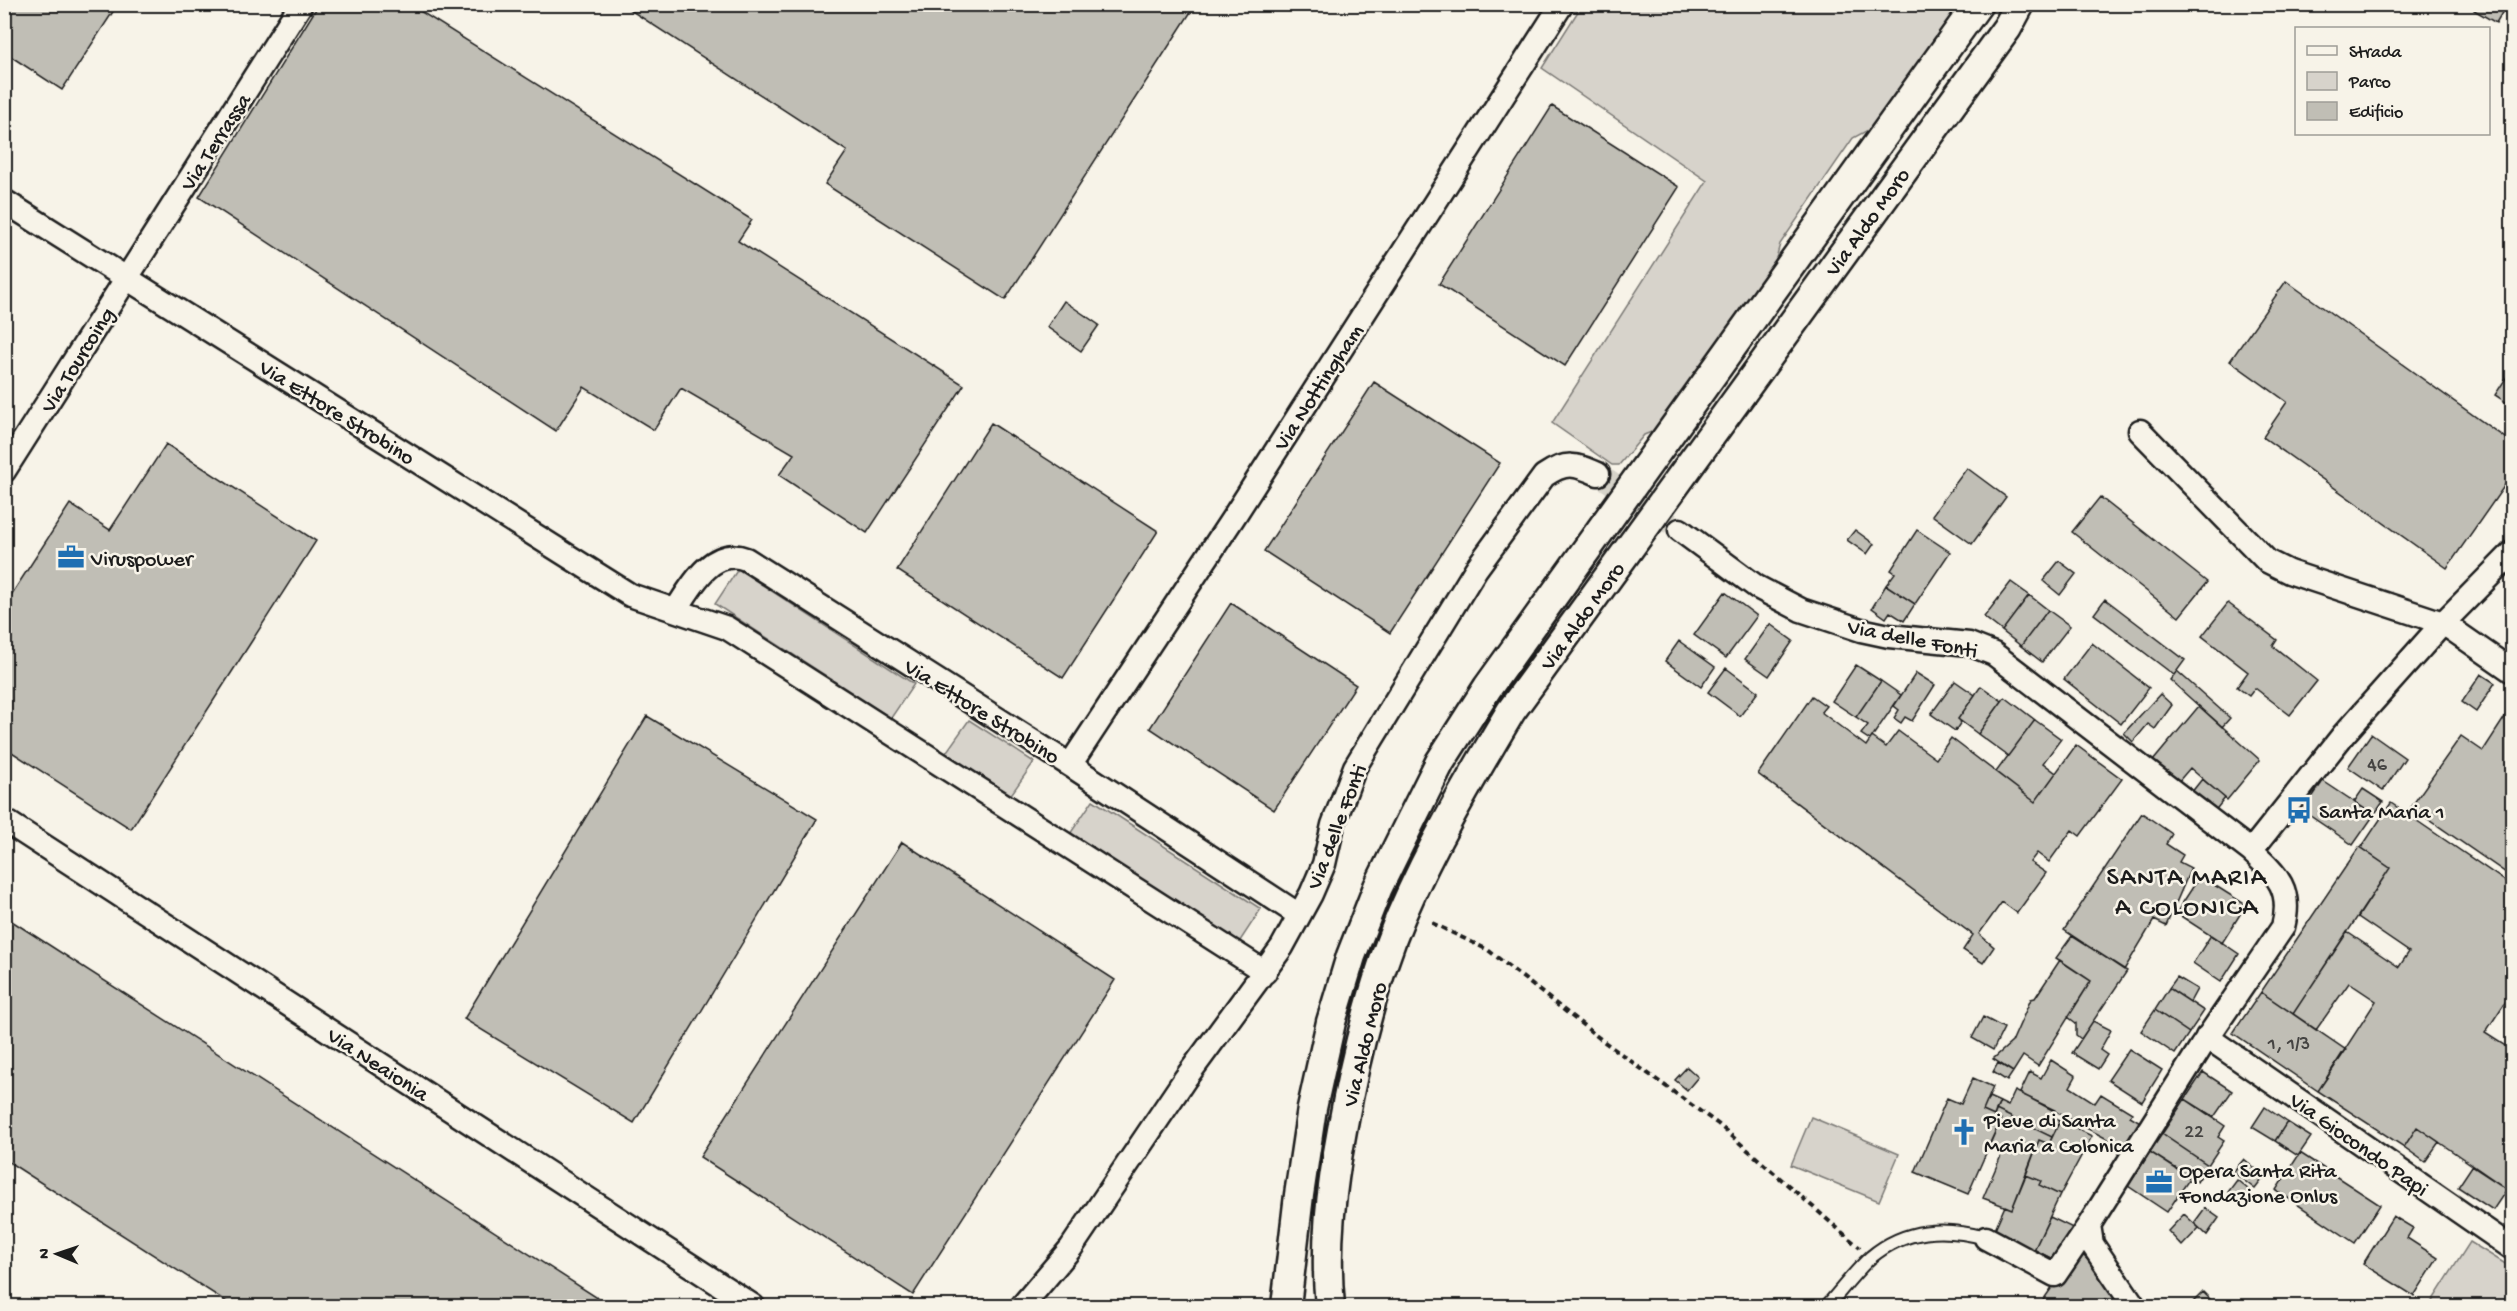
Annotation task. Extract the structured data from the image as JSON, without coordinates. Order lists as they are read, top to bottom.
{
  "streets": {
    "street": [
      "Via Terrassa",
      "Via Aldo Moro",
      "Via Tourcoing",
      "Via Nottingham",
      "Via Ettore Strobino",
      "Via delle Fonti",
      "Via Neaionia",
      "Via Giocondo Papi"
    ]
  },
  "crossings": [
    ["Via Terrassa", "Via Tourcoing"],
    ["Via Terrassa", "Via Ettore Strobino"],
    ["Via Tourcoing", "Via Ettore Strobino"],
    ["Via Nottingham", "Via Ettore Strobino"],
    ["Via Ettore Strobino", "Via delle Fonti"],
    ["Via delle Fonti", "Via Giocondo Papi"]
  ],
  "districts": ["SANTA MARIA A COLONICA"],
  "places": {
    "office": ["Viruspower", "Opera Santa Rita Fondazione Onlus"],
    "bus stop": ["Santa Maria 1"],
    "church": ["Pieve di Santa Maria a Colonica"]
  },
  "house_numbers": ["46", "1, 1/3", "22"],
  "legend": ["Strada", "Parco", "Edificio"],
  "north": "left"
}
